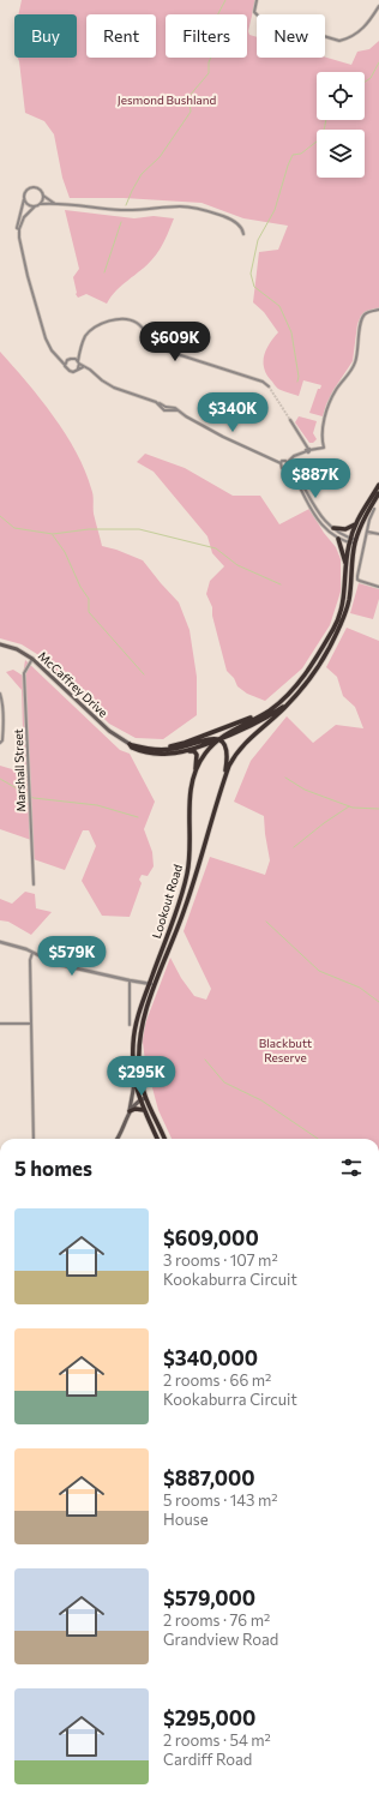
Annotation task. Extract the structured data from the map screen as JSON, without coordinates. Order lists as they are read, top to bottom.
{
  "streets": {
    "highway": ["Lookout Road"],
    "main road": ["McCaffrey Drive"],
    "street": ["Marshall Street"]
  },
  "crossings": [
    ["McCaffrey Drive", "Marshall Street"]
  ],
  "parks": ["Jesmond Bushland", "Blackbutt Reserve"],
  "page": {
    "chip": [
      "Buy",
      "Rent",
      "Filters",
      "New"
    ],
    "price": [
      "$609K",
      "$340K",
      "$887K",
      "$579K",
      "$295K"
    ],
    "heading": "5 homes",
    "list": [
      {
        "name": "$609,000",
        "note": "3 rooms · 107 m² · Kookaburra Circuit"
      },
      {
        "name": "$340,000",
        "note": "2 rooms · 66 m² · Kookaburra Circuit"
      },
      {
        "name": "$887,000",
        "note": "5 rooms · 143 m² · House"
      },
      {
        "name": "$579,000",
        "note": "2 rooms · 76 m² · Grandview Road"
      },
      {
        "name": "$295,000",
        "note": "2 rooms · 54 m² · Cardiff Road"
      }
    ]
  }
}
